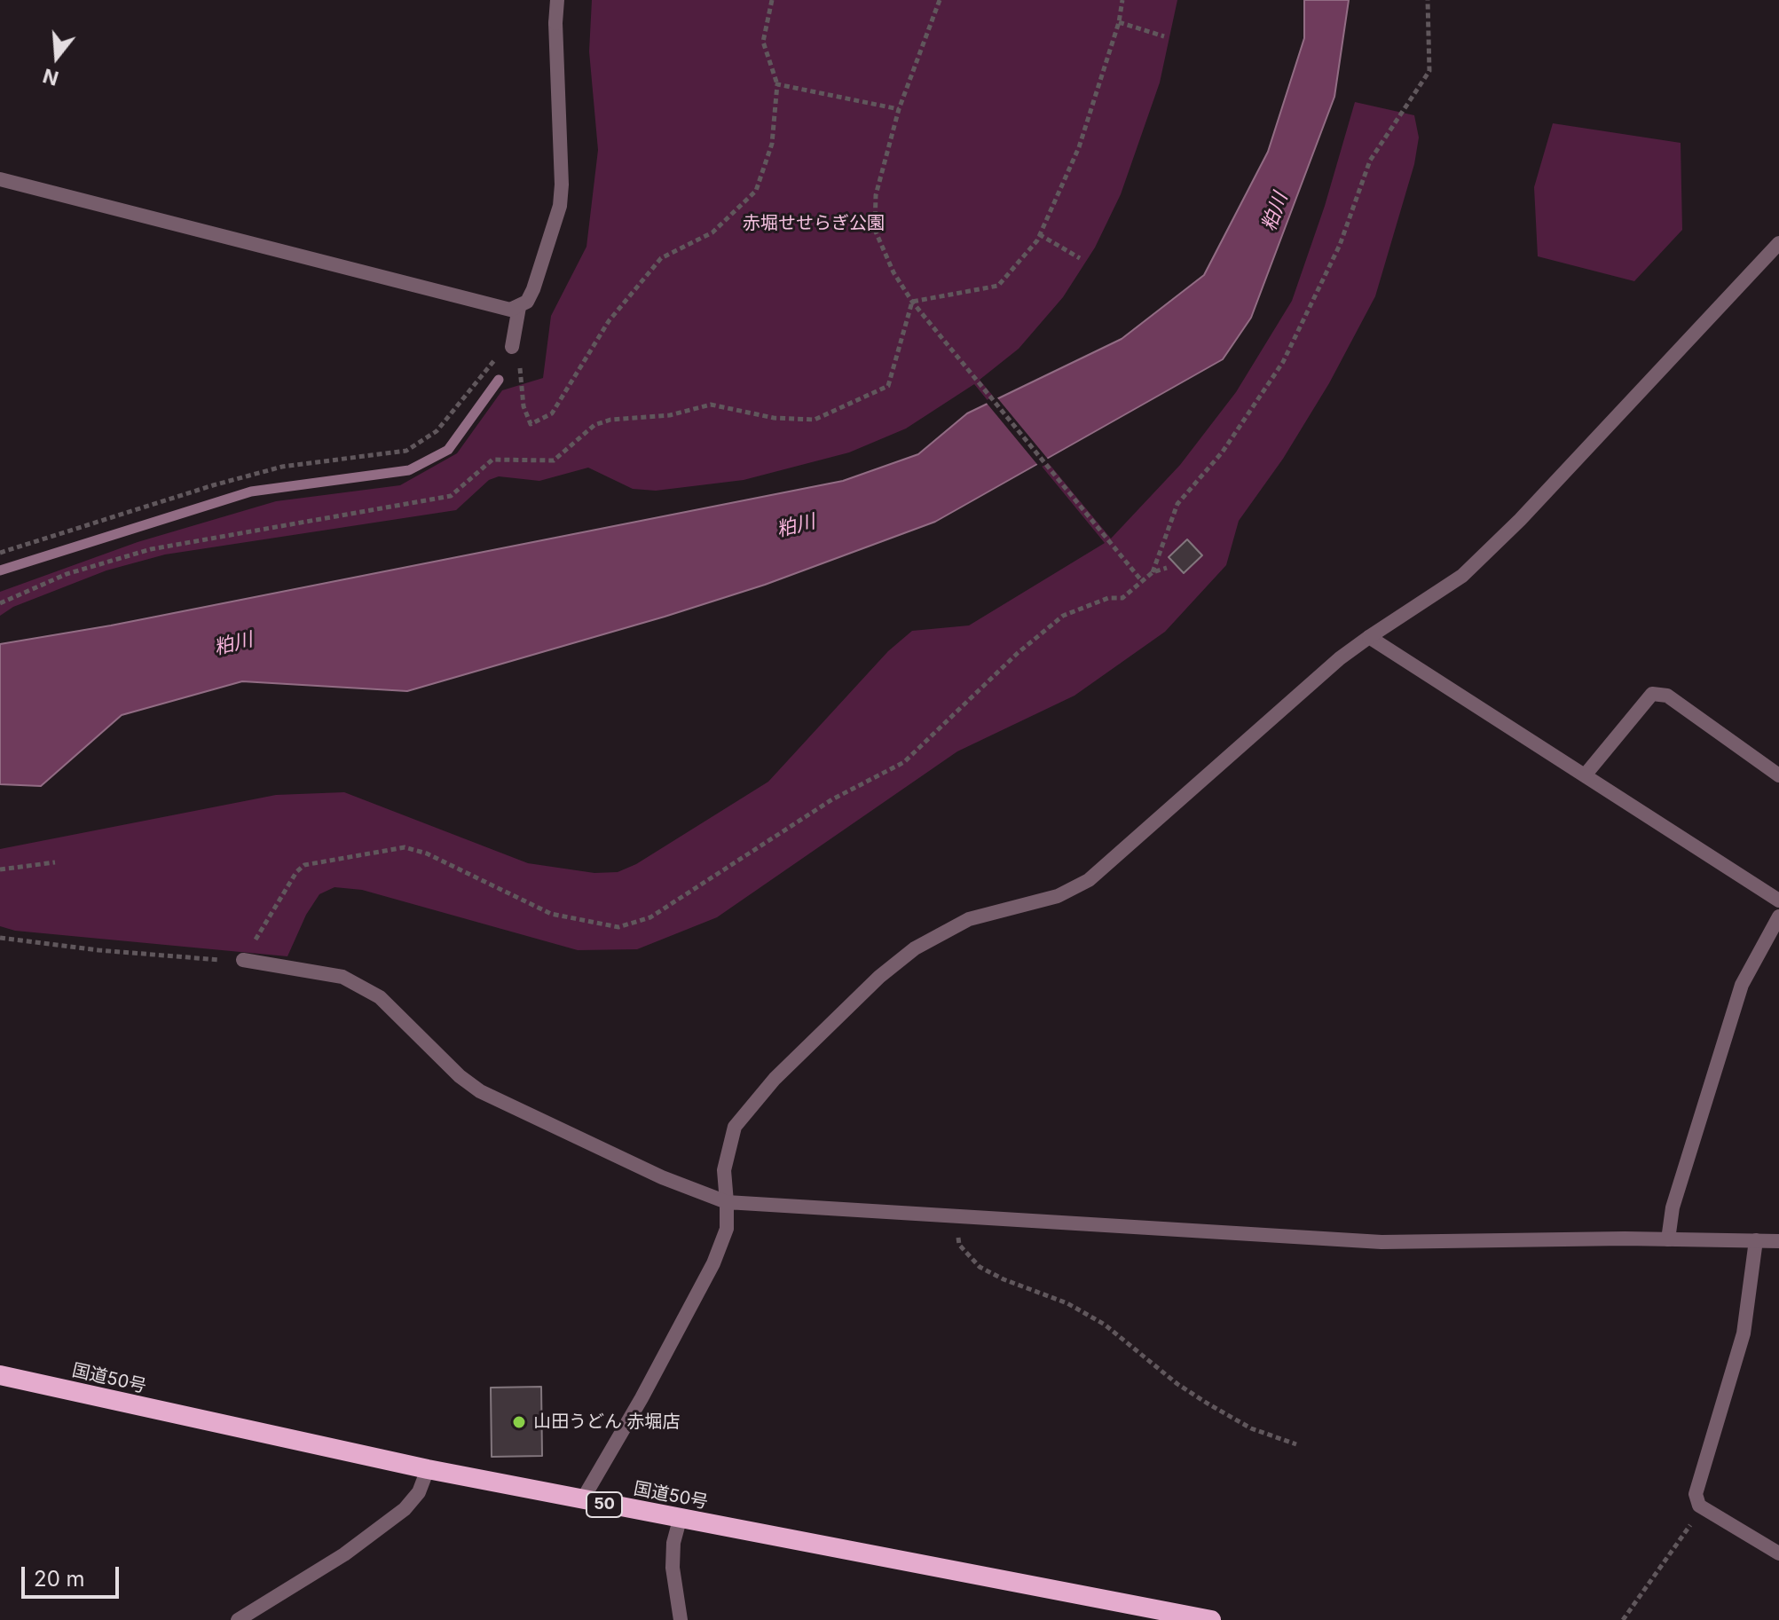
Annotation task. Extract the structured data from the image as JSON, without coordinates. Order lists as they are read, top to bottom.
{
  "streets": {
    "highway": ["国道50号", "50"]
  },
  "water": ["粕川"],
  "parks": ["赤堀せせらぎ公園"],
  "places": ["山田うどん 赤堀店"],
  "scale_bar": "20 m",
  "north": "bottom"
}
